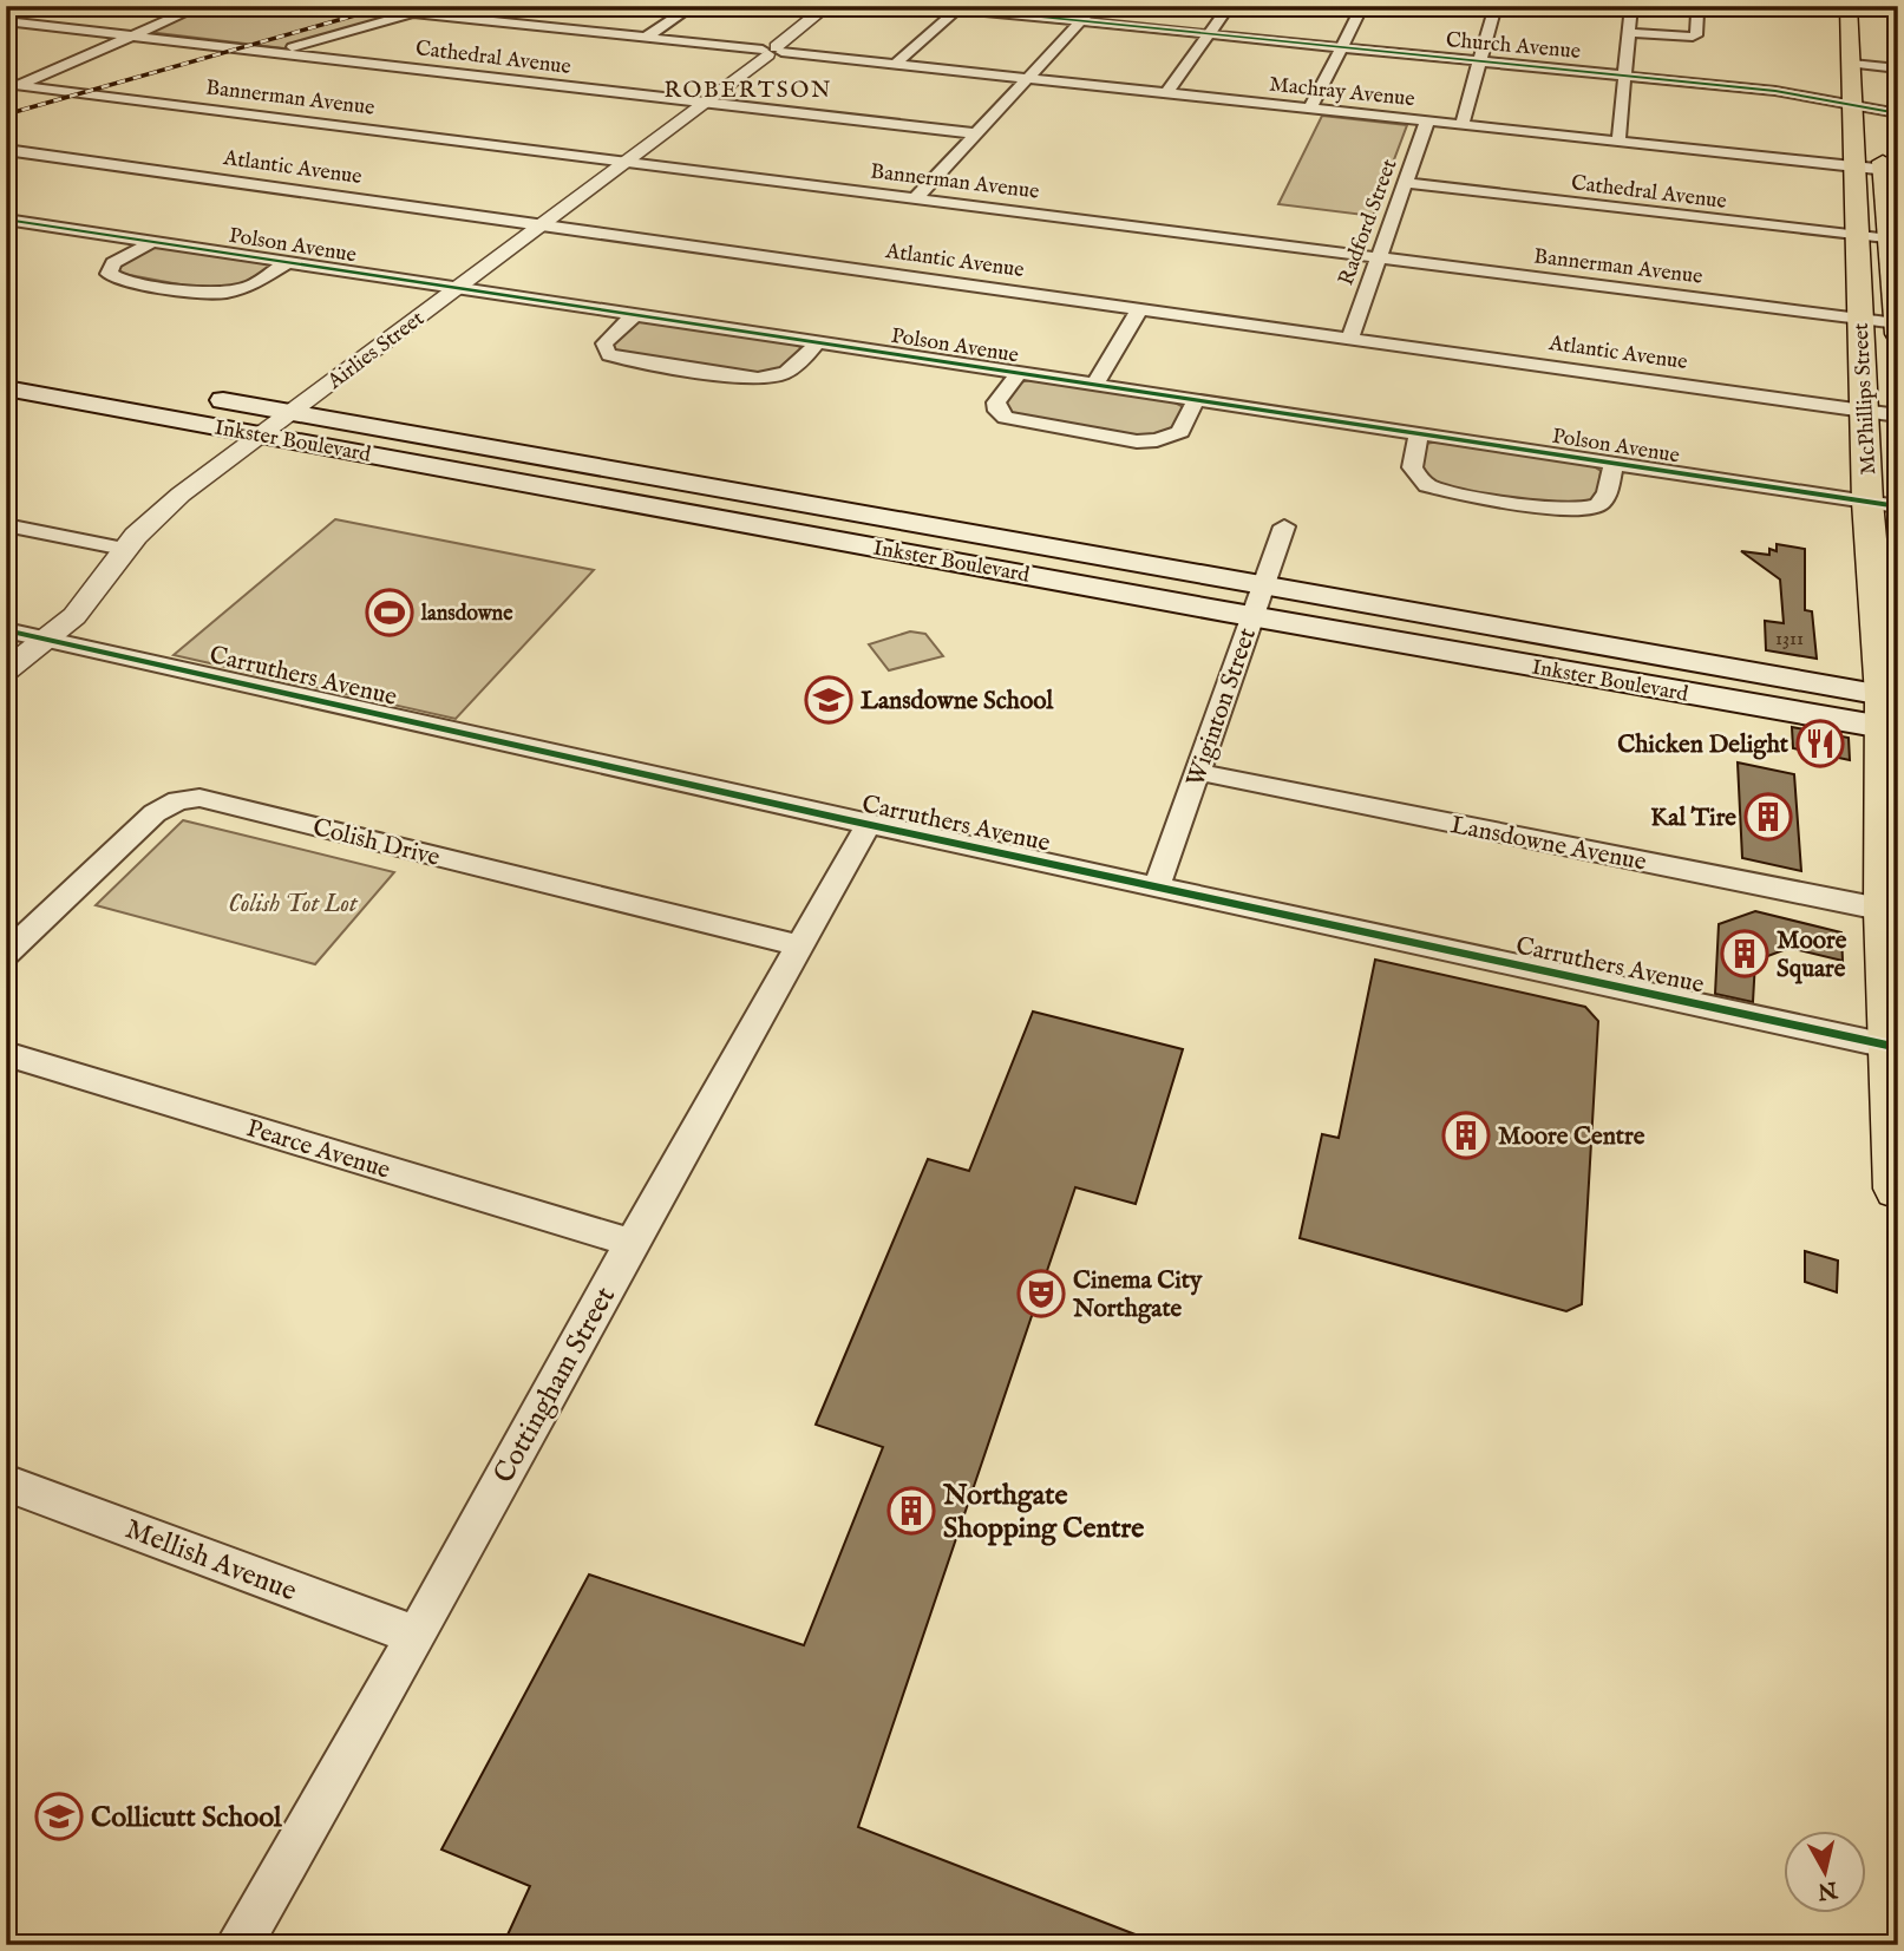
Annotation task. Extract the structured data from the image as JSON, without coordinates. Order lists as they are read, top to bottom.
{
  "streets": {
    "main road": ["McPhillips Street", "Inkster Boulevard"],
    "street": [
      "Church Avenue",
      "Cathedral Avenue",
      "Machray Avenue",
      "Bannerman Avenue",
      "Atlantic Avenue",
      "Radford Street",
      "Polson Avenue",
      "Airlies Street",
      "Carruthers Avenue",
      "Wiginton Street",
      "Colish Drive",
      "Lansdowne Avenue",
      "Pearce Avenue",
      "Cottingham Street",
      "Mellish Avenue"
    ]
  },
  "crossings": [
    ["Church Avenue", "McPhillips Street"],
    ["Cathedral Avenue", "Machray Avenue"],
    ["Cathedral Avenue", "Radford Street"],
    ["Cathedral Avenue", "Airlies Street"],
    ["Cathedral Avenue", "McPhillips Street"],
    ["Machray Avenue", "Radford Street"],
    ["Machray Avenue", "Airlies Street"],
    ["Machray Avenue", "McPhillips Street"],
    ["Bannerman Avenue", "Radford Street"],
    ["Bannerman Avenue", "Airlies Street"],
    ["Bannerman Avenue", "McPhillips Street"],
    ["Atlantic Avenue", "Radford Street"],
    ["Atlantic Avenue", "Airlies Street"],
    ["Atlantic Avenue", "McPhillips Street"],
    ["Polson Avenue", "Airlies Street"],
    ["Polson Avenue", "McPhillips Street"],
    ["Airlies Street", "Inkster Boulevard"],
    ["Airlies Street", "Carruthers Avenue"],
    ["McPhillips Street", "Inkster Boulevard"],
    ["McPhillips Street", "Carruthers Avenue"],
    ["McPhillips Street", "Lansdowne Avenue"],
    ["Inkster Boulevard", "Wiginton Street"],
    ["Carruthers Avenue", "Wiginton Street"],
    ["Carruthers Avenue", "Cottingham Street"],
    ["Wiginton Street", "Lansdowne Avenue"],
    ["Colish Drive", "Cottingham Street"],
    ["Pearce Avenue", "Cottingham Street"],
    ["Cottingham Street", "Mellish Avenue"]
  ],
  "districts": ["ROBERTSON"],
  "parks": ["Colish Tot Lot"],
  "places": {
    "sports": ["lansdowne"],
    "school or university": ["Lansdowne School", "Collicutt School"],
    "restaurant": ["Chicken Delight"],
    "building": [
      "Kal Tire",
      "Moore Square",
      "Moore Centre",
      "Northgate Shopping Centre"
    ],
    "theatre": ["Cinema City Northgate"]
  },
  "house_numbers": ["1311"],
  "north": "bottom"
}
